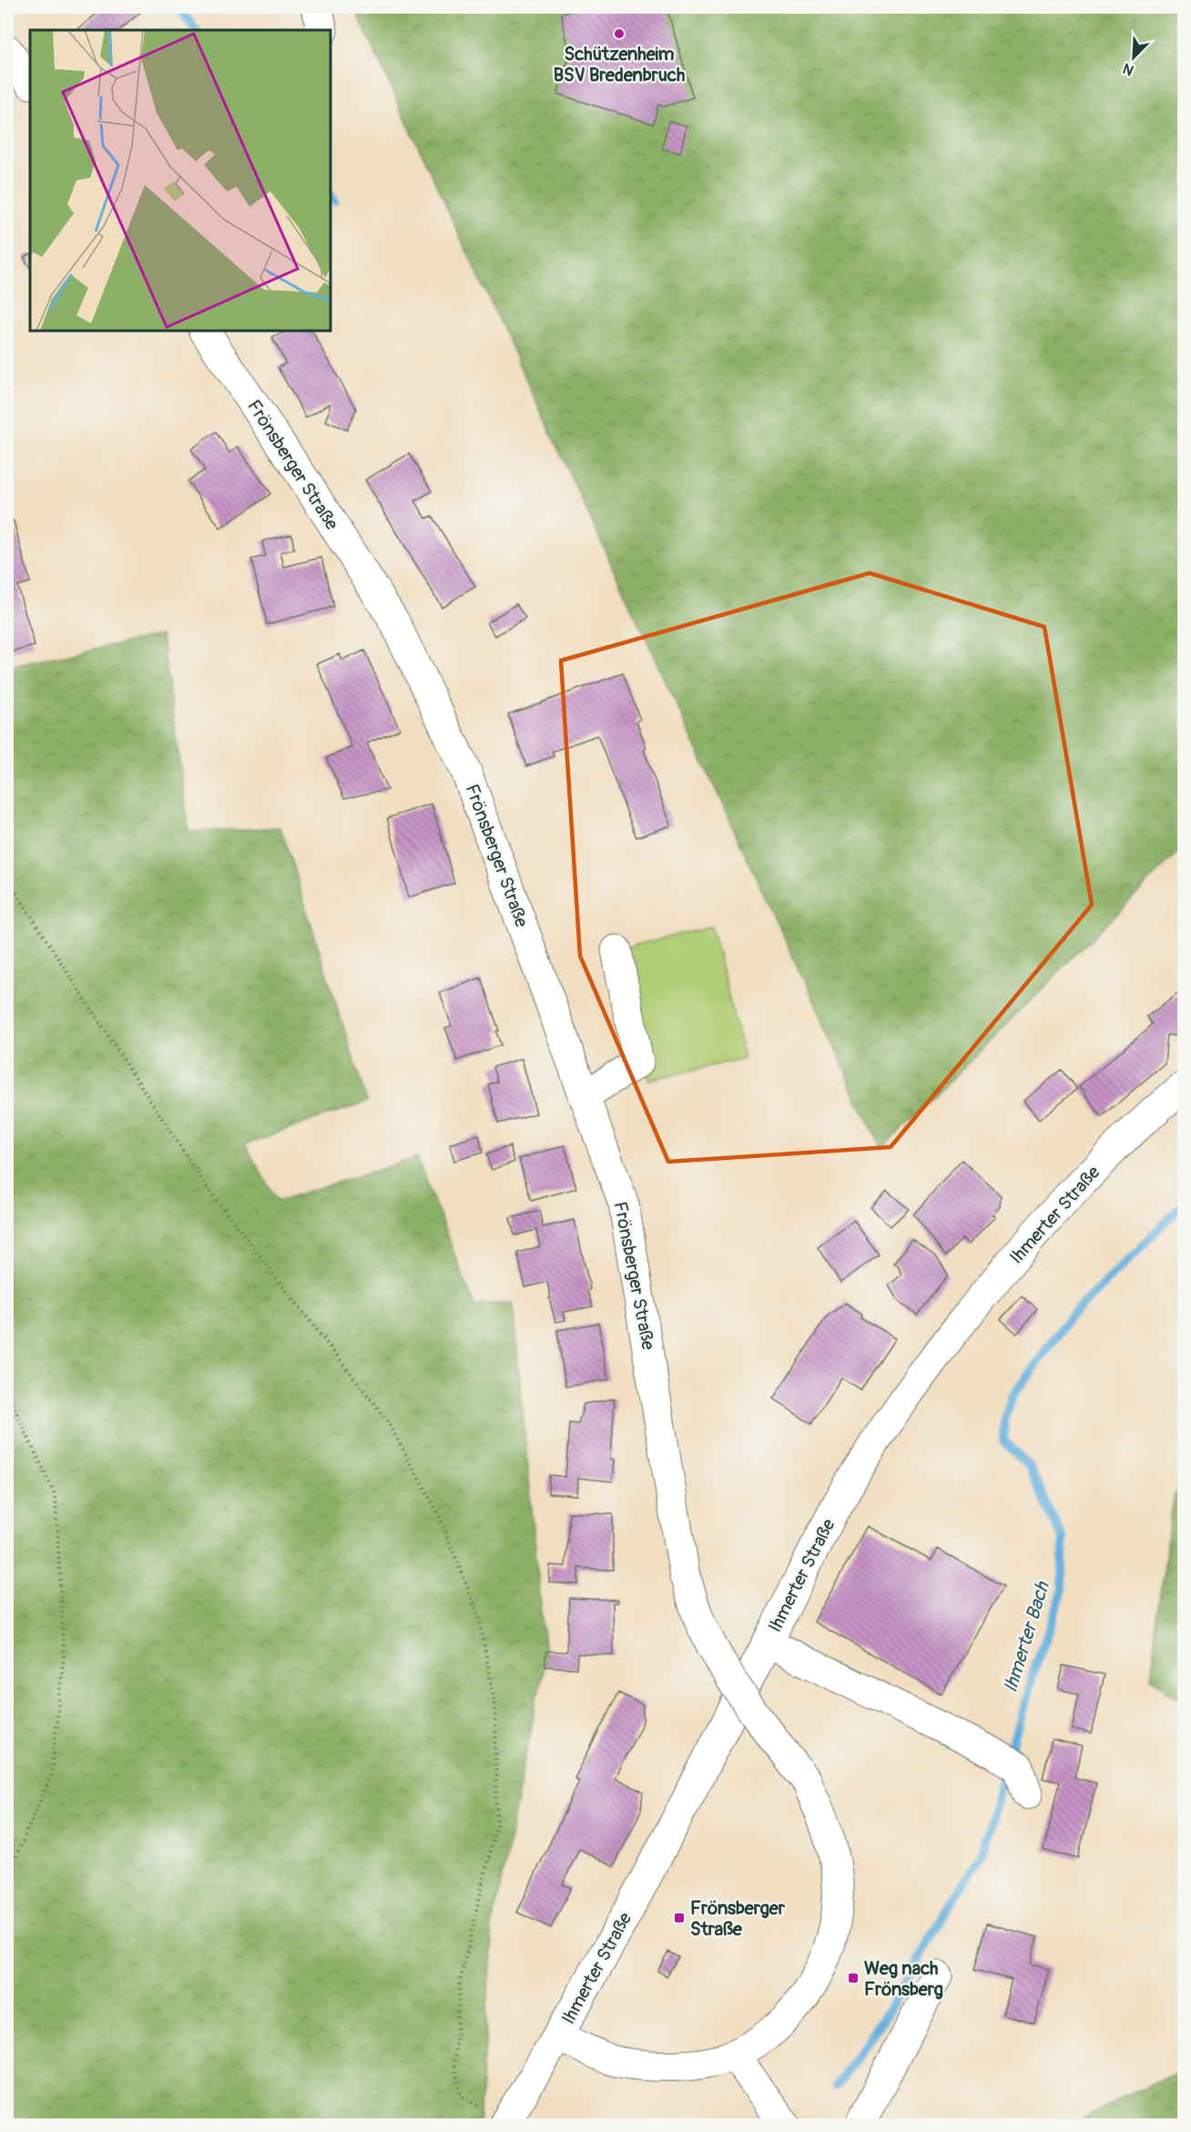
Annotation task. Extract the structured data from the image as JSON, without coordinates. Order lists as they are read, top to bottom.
{
  "streets": {
    "street": ["Frönsberger Straße", "Ihmerter Straße"]
  },
  "crossings": [
    ["Frönsberger Straße", "Ihmerter Straße"]
  ],
  "water": ["Ihmerter Bach"],
  "places": {
    "other": ["Schützenheim BSV Bredenbruch"],
    "transit": ["Frönsberger Straße", "Weg nach Frönsberg"]
  },
  "north": "bottom left"
}
